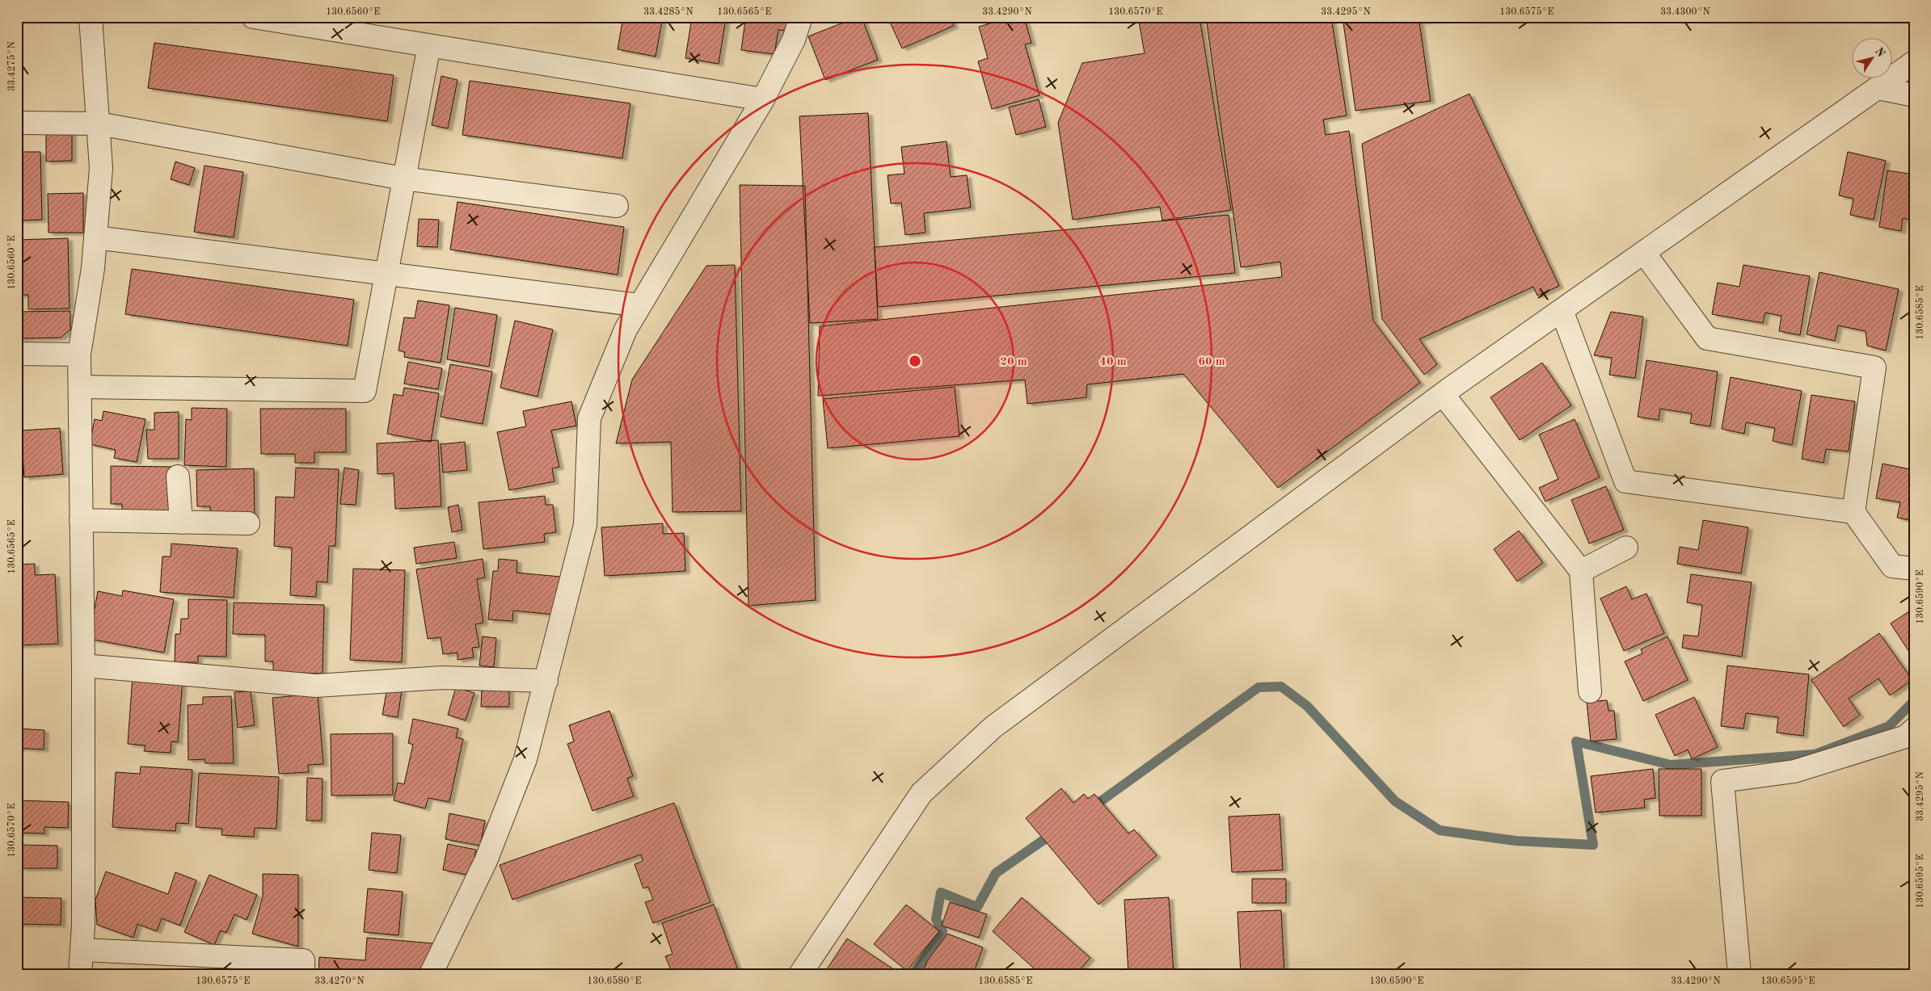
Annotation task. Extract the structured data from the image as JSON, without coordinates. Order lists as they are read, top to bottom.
{
  "north": "top right",
  "coordinates": [
    "130.6560°E",
    "33.4285°N",
    "130.6565°E",
    "33.4290°N",
    "130.6570°E",
    "33.4295°N",
    "130.6575°E",
    "33.4300°N",
    "33.4275°N",
    "130.6585°E",
    "130.6590°E",
    "130.6595°E",
    "33.4270°N",
    "130.6580°E"
  ],
  "rings": ["20 m", "40 m", "60 m"]
}
